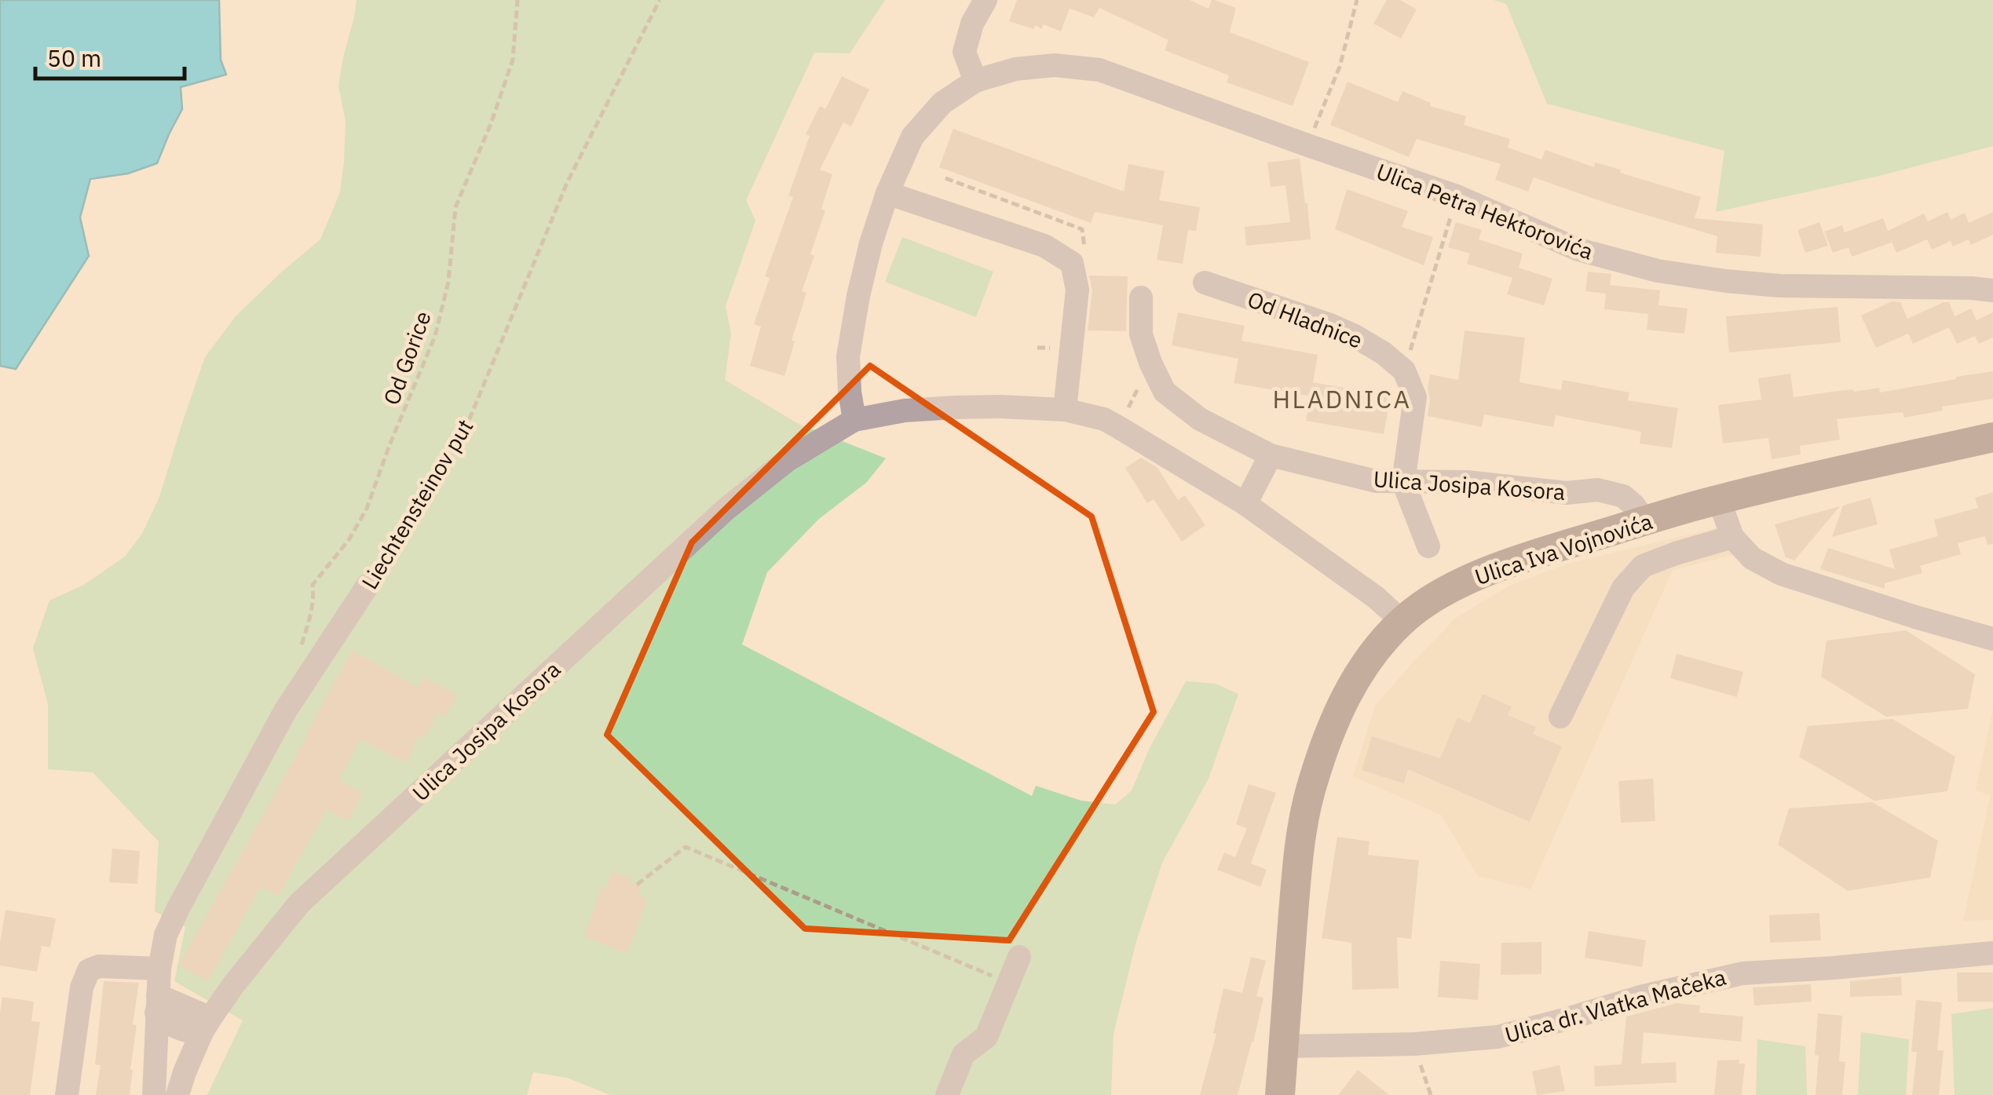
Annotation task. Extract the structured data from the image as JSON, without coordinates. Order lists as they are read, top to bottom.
{
  "streets": {
    "main road": ["Ulica Iva Vojnovića"],
    "street": [
      "Ulica Petra Hektorovića",
      "Od Hladnice",
      "Ulica Josipa Kosora",
      "Liechtensteinov put",
      "Ulica dr. Vlatka Mačeka"
    ],
    "path": ["Od Gorice"]
  },
  "crossings": [
    ["Ulica Josipa Kosora", "Ulica Iva Vojnovića"],
    ["Ulica Iva Vojnovića", "Ulica dr. Vlatka Mačeka"]
  ],
  "districts": ["HLADNICA"],
  "scale_bar": "50 m"
}
